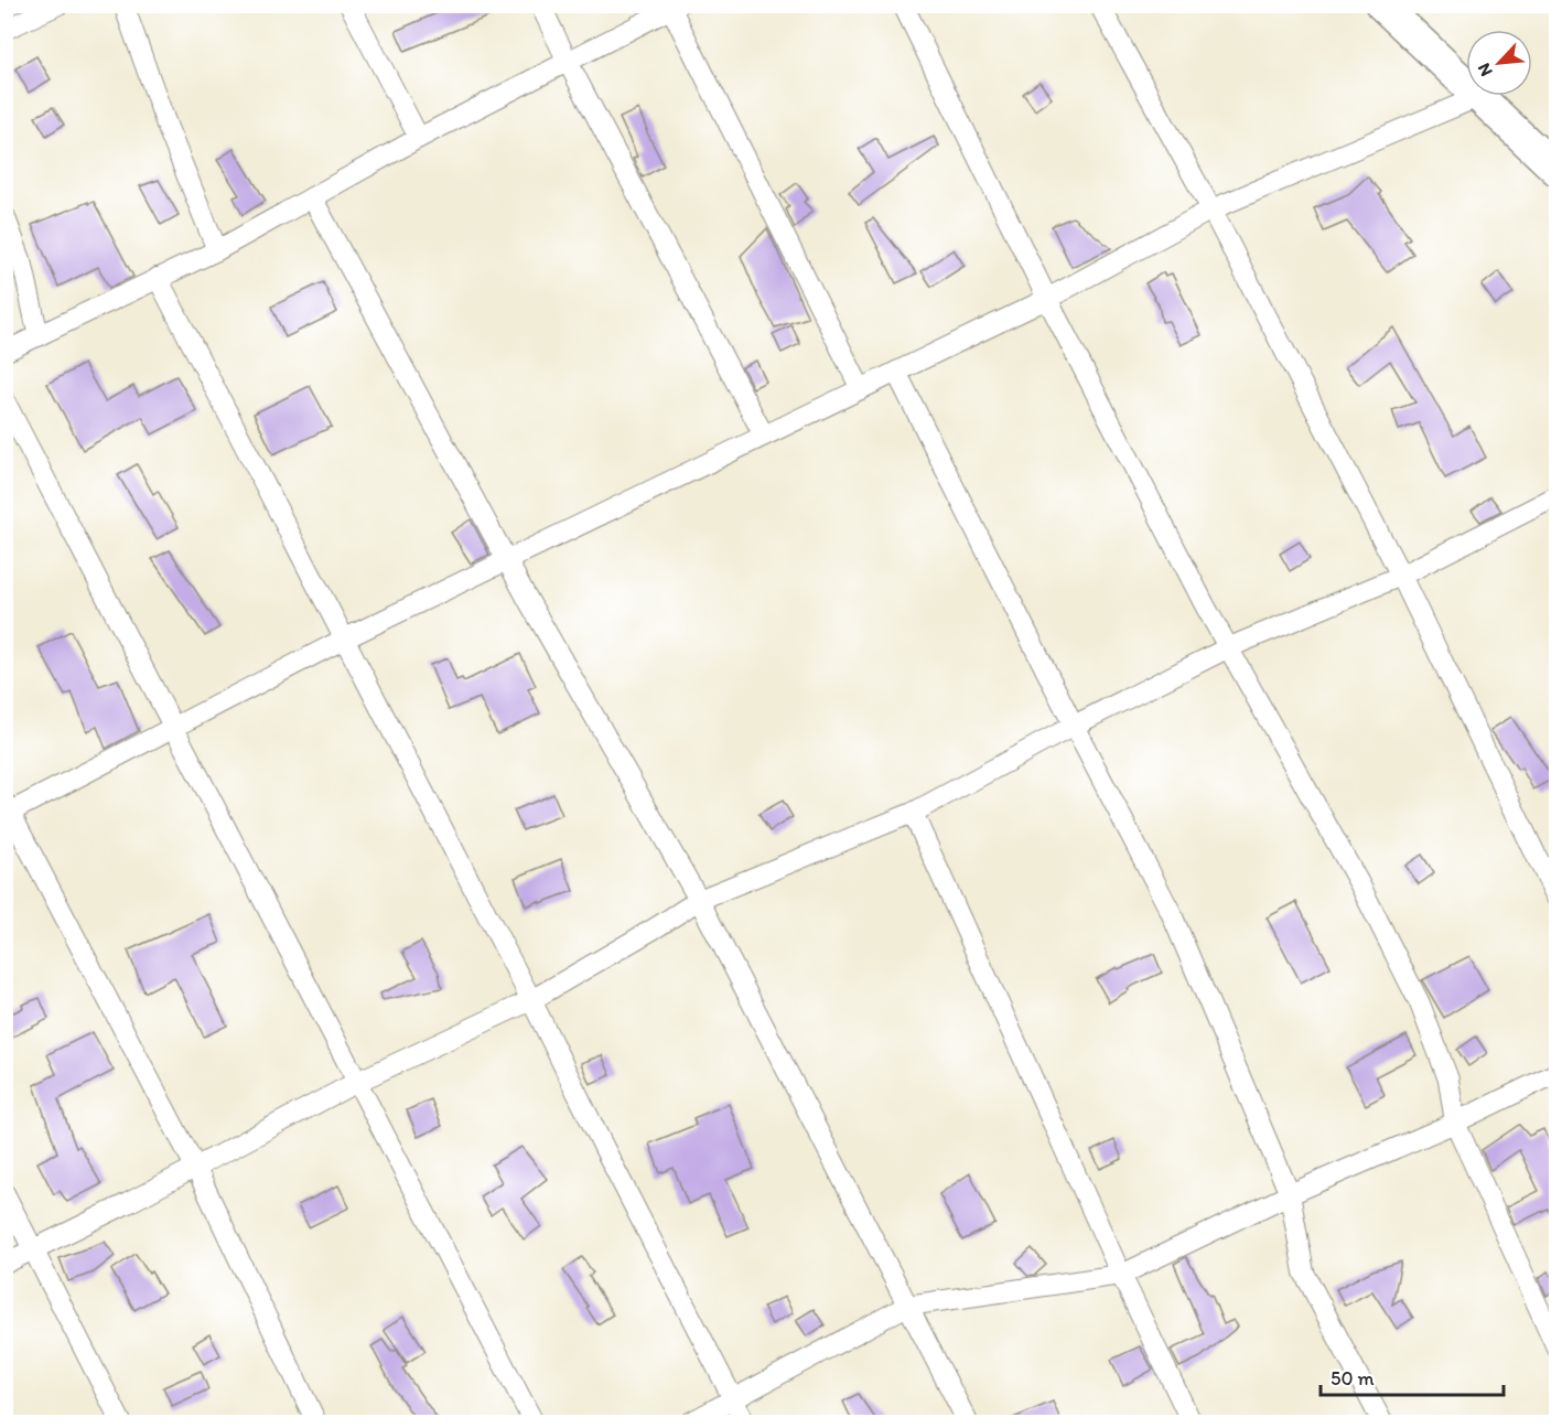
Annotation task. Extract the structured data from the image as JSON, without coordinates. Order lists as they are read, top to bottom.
{
  "scale_bar": "50 m",
  "north": "bottom left"
}
